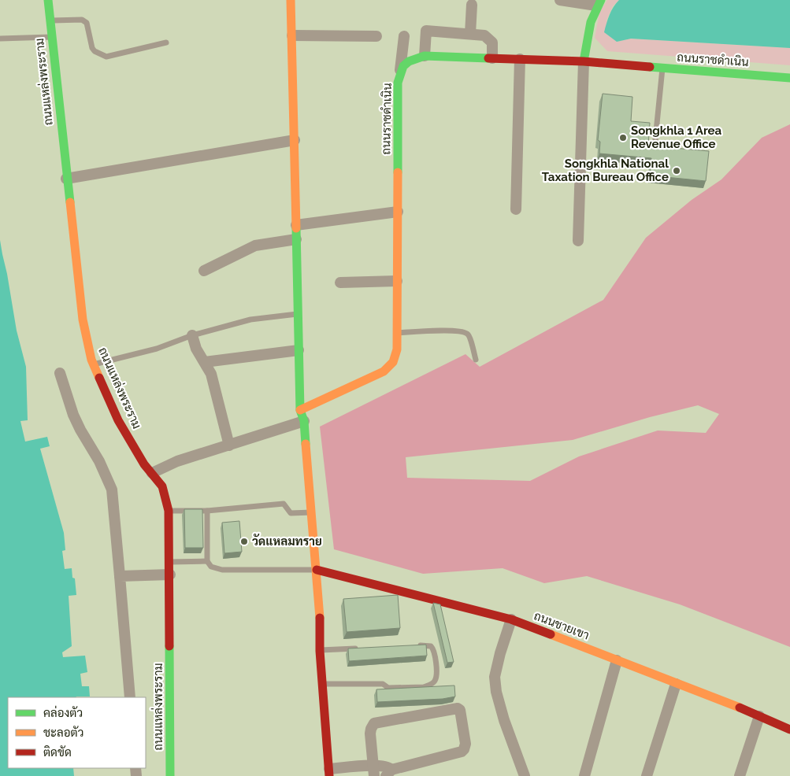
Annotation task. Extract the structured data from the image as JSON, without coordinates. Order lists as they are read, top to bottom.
{
  "streets": {
    "street": ["ถนนราชดำเนิน", "ถนนแหล่งพระราม", "ถนนชายเขา"]
  },
  "places": ["Songkhla 1 Area Revenue Office", "Songkhla National Taxation Bureau Office", "วัดแหลมทราย"],
  "legend": ["คล่องตัว", "ชะลอตัว", "ติดขัด"]
}
